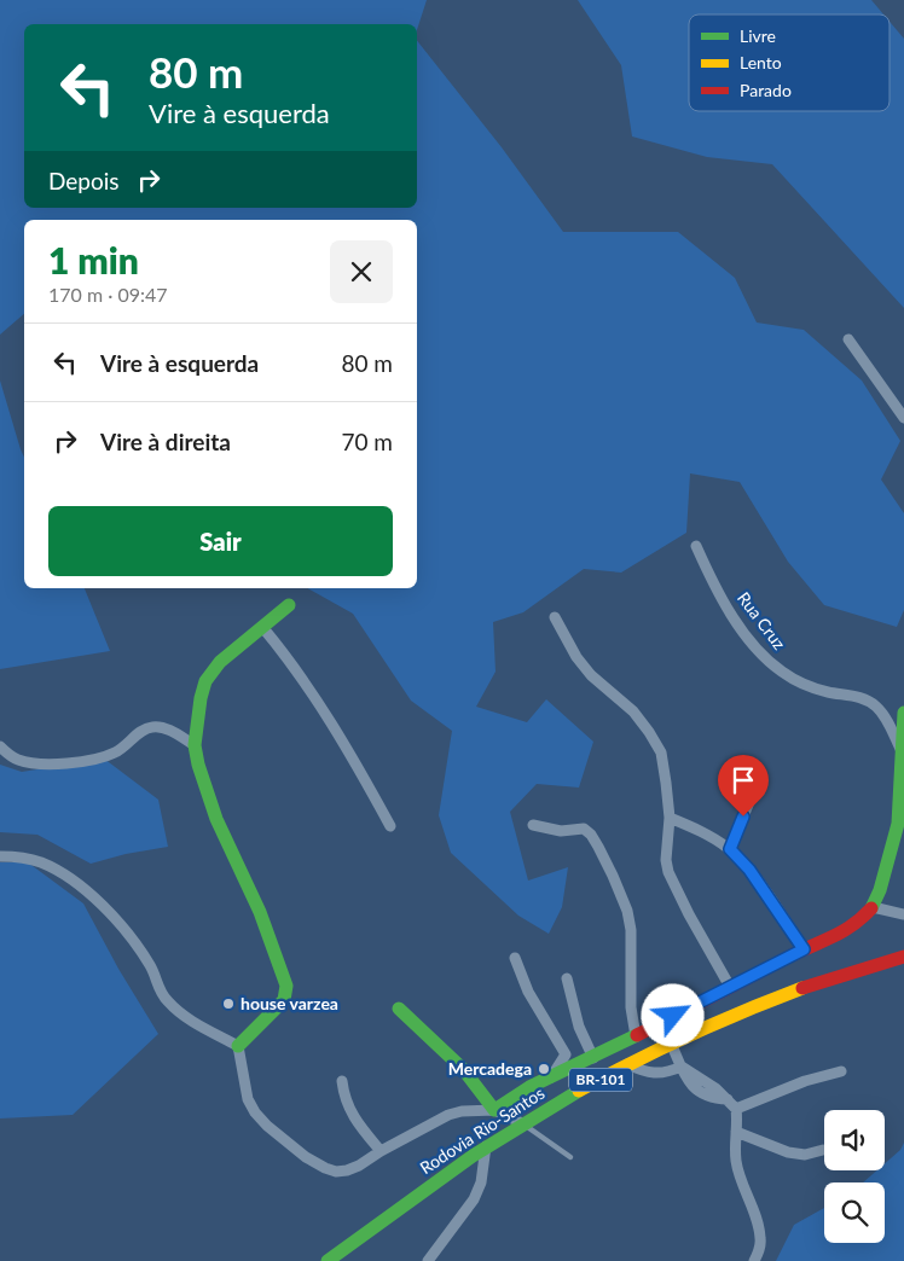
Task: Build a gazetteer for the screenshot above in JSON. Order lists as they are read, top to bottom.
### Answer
{
  "streets": {
    "main road": ["BR-101", "Rodovia Rio-Santos"],
    "street": ["Rua Cruz"]
  },
  "places": ["house varzea", "Mercadega"],
  "legend": ["Livre", "Lento", "Parado"],
  "page": {
    "turn": ["80 m", "Vire à esquerda"],
    "then": "Depois",
    "heading": ["1 min", "170 m · 09:47"],
    "list": [
      {
        "name": "Vire à esquerda",
        "value": "80 m"
      },
      {
        "name": "Vire à direita",
        "value": "70 m"
      }
    ],
    "buttons": "Sair"
  }
}
